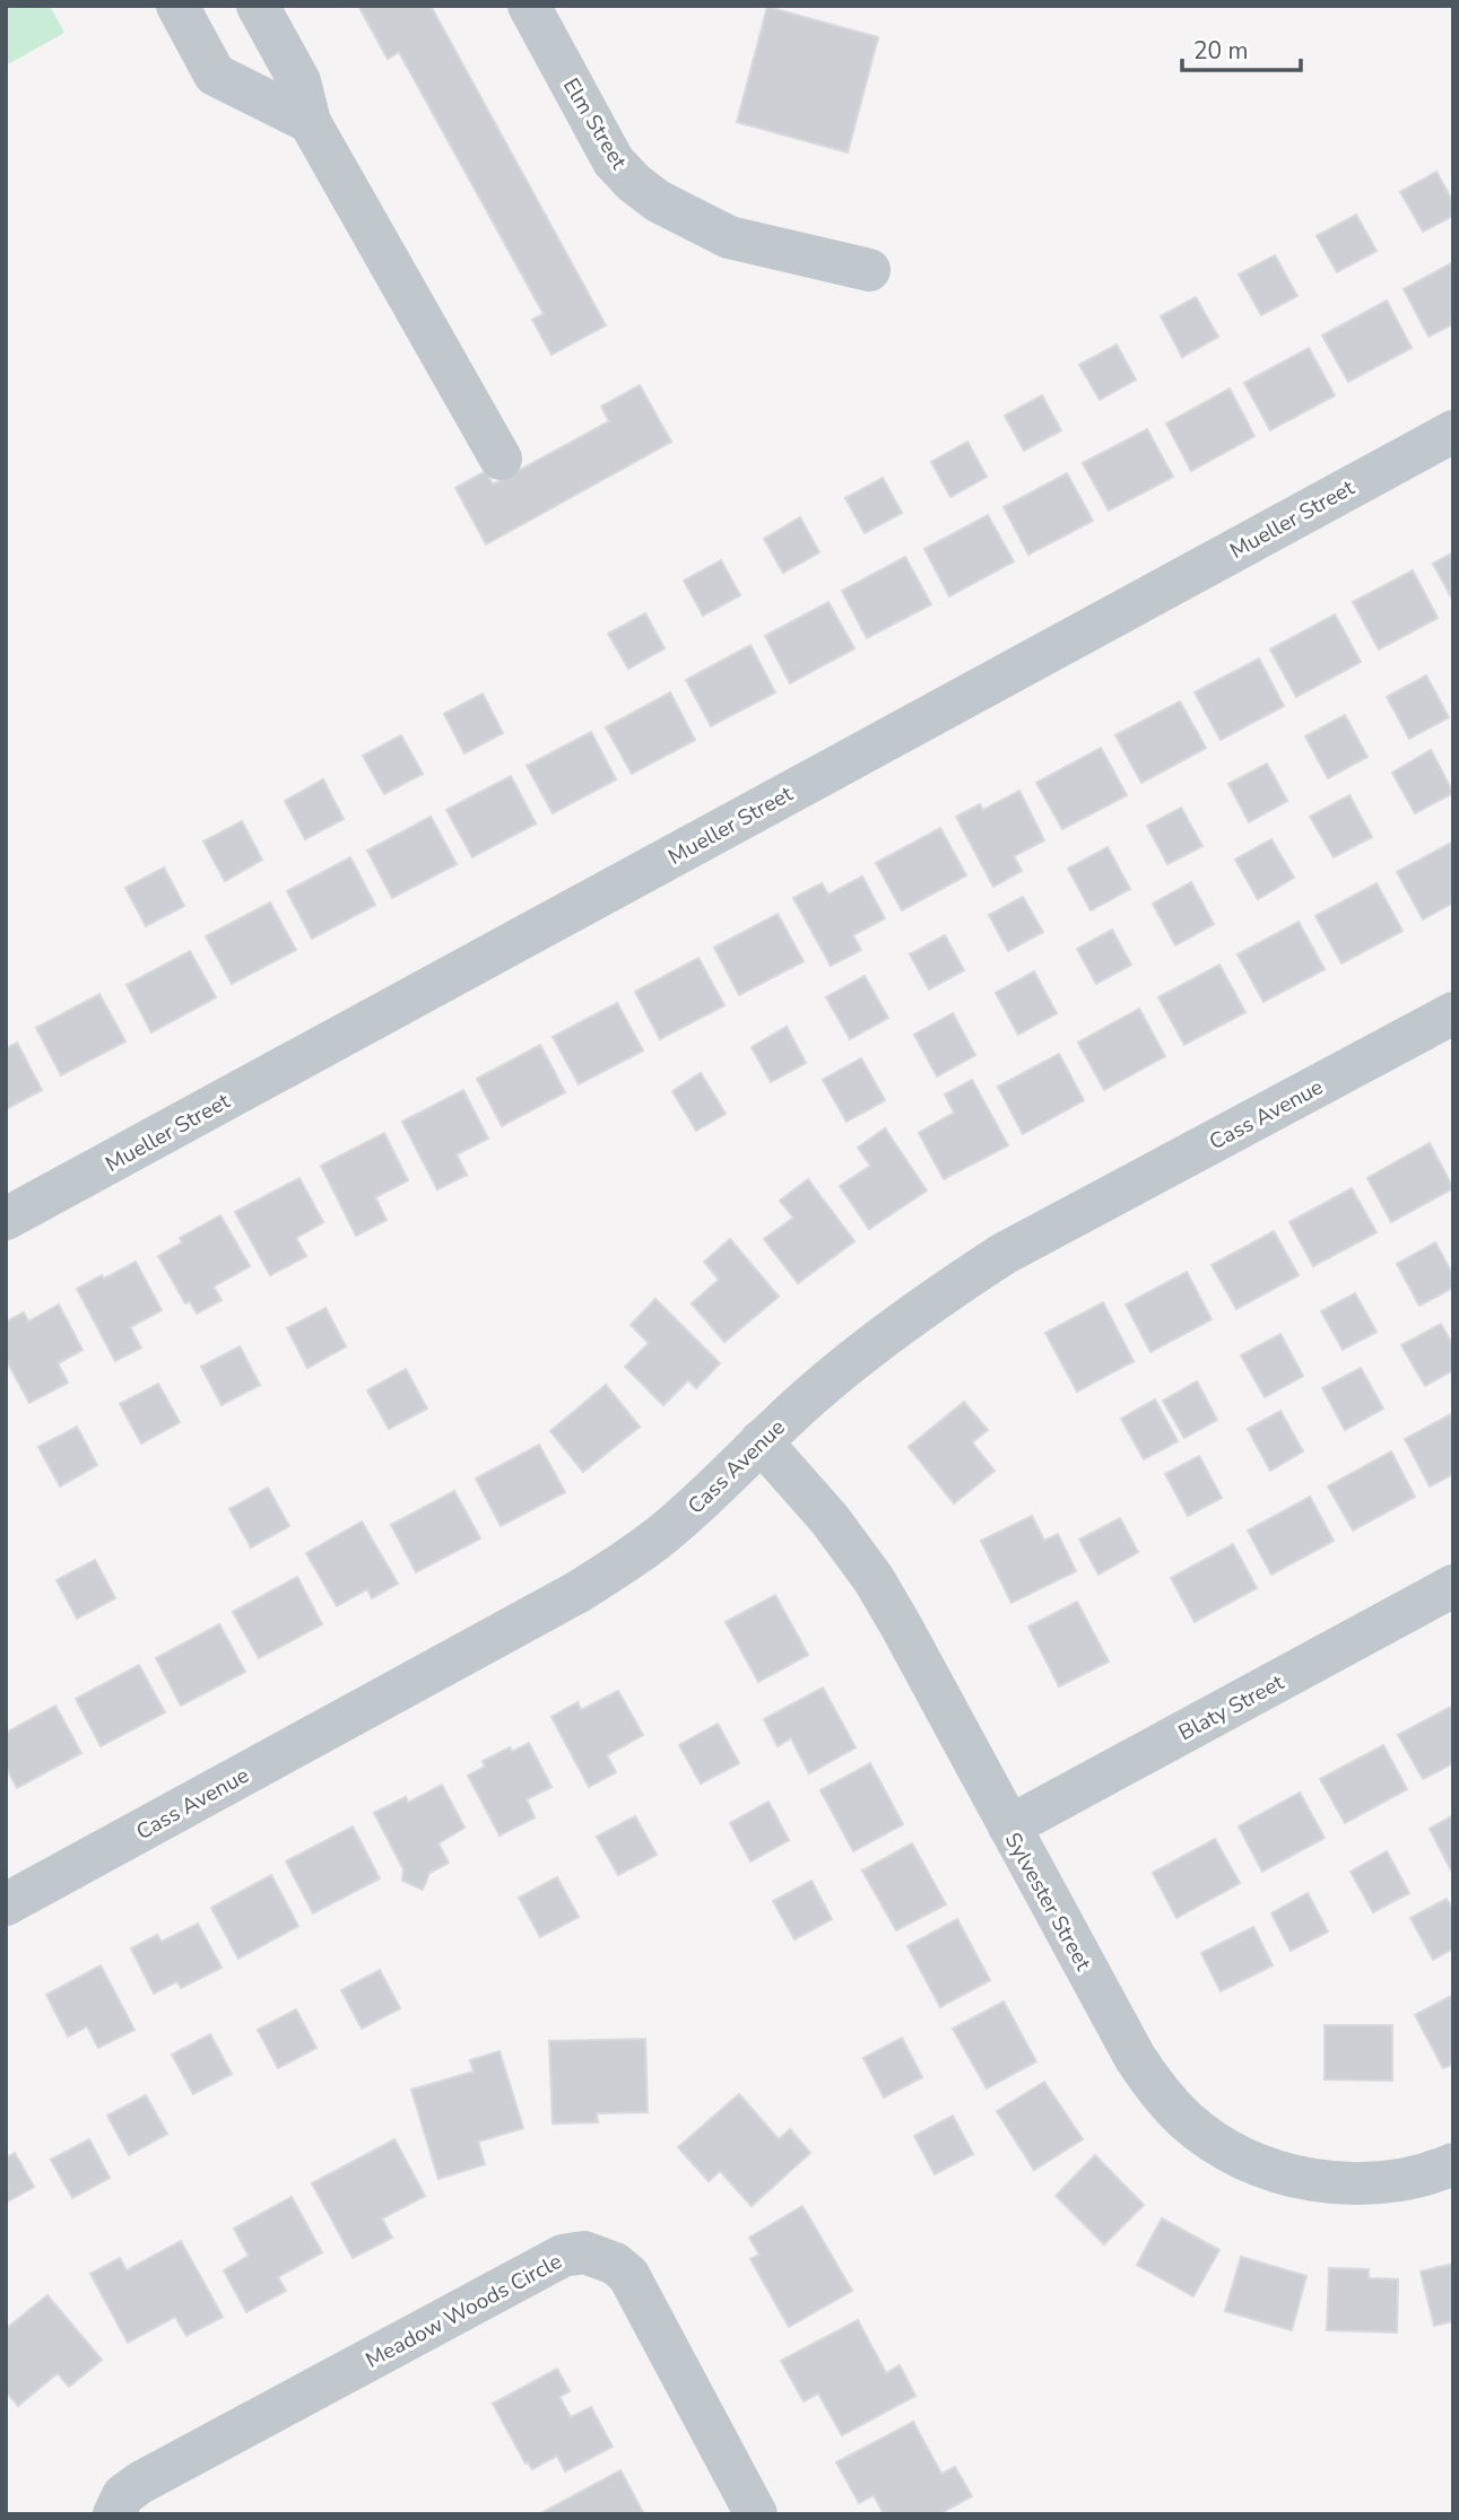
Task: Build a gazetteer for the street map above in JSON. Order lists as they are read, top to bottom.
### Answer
{
  "streets": {
    "street": [
      "Elm Street",
      "Mueller Street",
      "Cass Avenue",
      "Blaty Street",
      "Sylvester Street",
      "Meadow Woods Circle"
    ]
  },
  "crossings": [
    ["Cass Avenue", "Sylvester Street"],
    ["Blaty Street", "Sylvester Street"]
  ],
  "scale_bar": "20 m"
}
